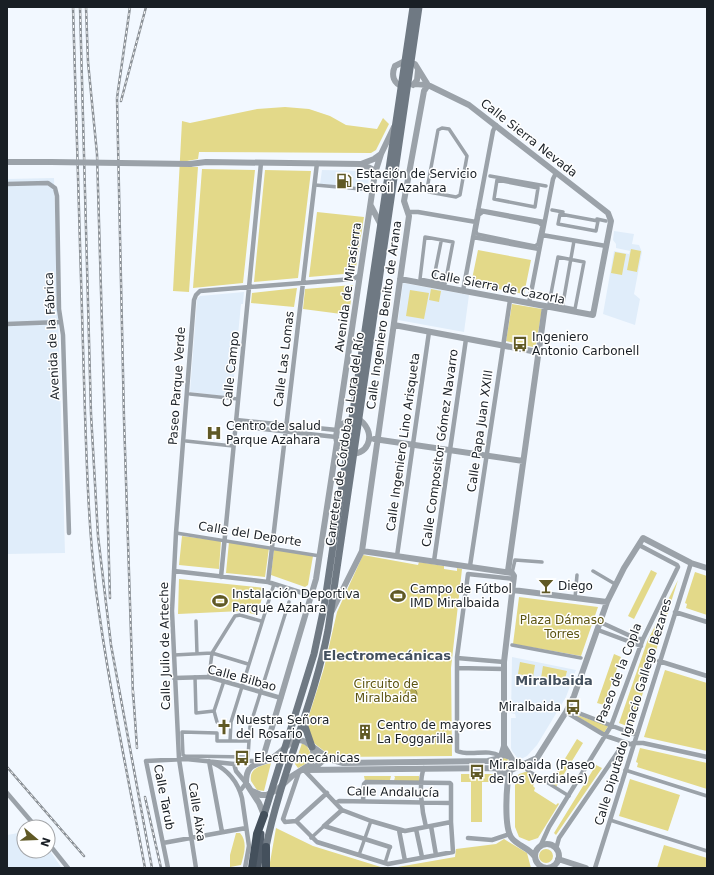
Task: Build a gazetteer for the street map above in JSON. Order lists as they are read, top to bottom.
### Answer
{
  "streets": {
    "main road": ["Carretera de Córdoba a Lora del Río"],
    "street": [
      "Calle Sierra Nevada",
      "Avenida de Mirasierra",
      "Calle Sierra de Cazorla",
      "Calle Ingeniero Benito de Arana",
      "Avenida de la Fábrica",
      "Calle Las Lomas",
      "Calle Campo",
      "Paseo Parque Verde",
      "Calle Papa Juan XXIII",
      "Calle Ingeniero Lino Arisqueta",
      "Calle Compositor Gómez Navarro",
      "Calle del Deporte",
      "Calle Julio de Arteche",
      "Paseo de la Copla",
      "Calle Bilbao",
      "Calle Diputado Ignacio Gallego Bezares",
      "Calle Andalucía",
      "Calle Tarub",
      "Calle Aixa"
    ]
  },
  "crossings": [
    ["Calle Sierra Nevada", "Calle Ingeniero Benito de Arana"],
    ["Avenida de Mirasierra", "Carretera de Córdoba a Lora del Río"],
    ["Calle Sierra de Cazorla", "Calle Ingeniero Benito de Arana"],
    ["Calle Sierra de Cazorla", "Calle Papa Juan XXIII"],
    ["Calle Ingeniero Benito de Arana", "Carretera de Córdoba a Lora del Río"],
    ["Calle Las Lomas", "Calle del Deporte"],
    ["Calle Campo", "Paseo Parque Verde"],
    ["Calle Campo", "Calle del Deporte"],
    ["Paseo Parque Verde", "Calle del Deporte"],
    ["Paseo Parque Verde", "Calle Julio de Arteche"],
    ["Calle del Deporte", "Calle Julio de Arteche"],
    ["Calle Julio de Arteche", "Calle Bilbao"],
    ["Calle Julio de Arteche", "Calle Tarub"],
    ["Calle Julio de Arteche", "Calle Aixa"],
    ["Calle Tarub", "Calle Aixa"]
  ],
  "districts": ["Electromecánicas", "Miralbaida"],
  "parks": ["Plaza Dámaso Torres", "Circuito de Miralbaida"],
  "places": {
    "fuel station": ["Estación de Servicio Petroil Azahara"],
    "bus stop": [
      "Ingeniero Antonio Carbonell",
      "Miralbaida",
      "Electromecánicas",
      "Miralbaida (Paseo de los Verdiales)"
    ],
    "hospital": ["Centro de salud Parque Azahara"],
    "bar": ["Diego"],
    "sports": ["Campo de Fútbol IMD Miralbaida", "Instalación Deportiva Parque Azahara"],
    "church": ["Nuestra Señora del Rosario"],
    "building": ["Centro de mayores La Foggarilla"]
  },
  "north": "right"
}
